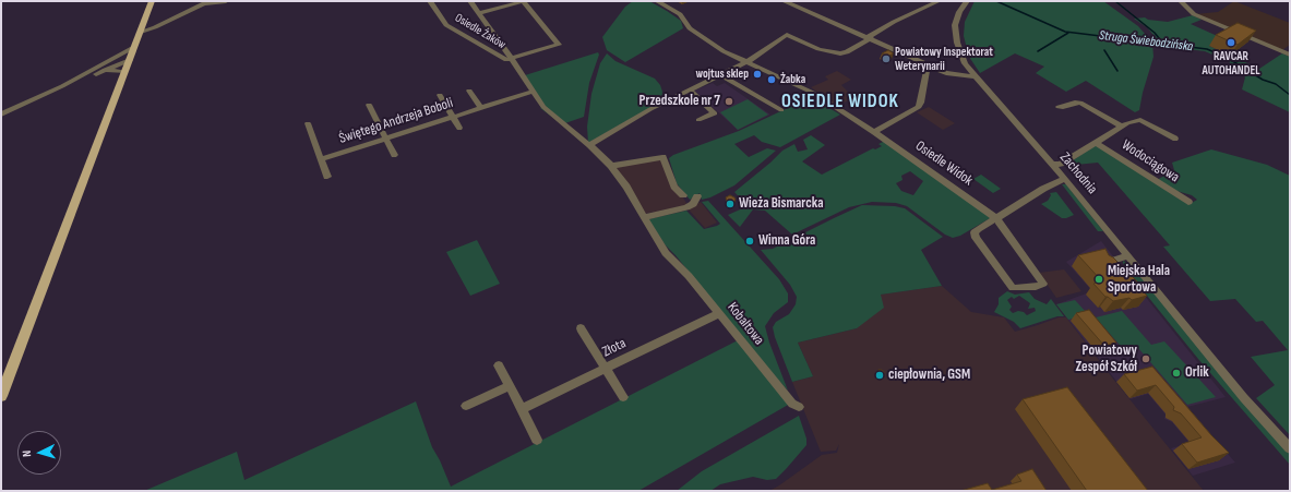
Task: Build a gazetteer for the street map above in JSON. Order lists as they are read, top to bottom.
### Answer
{
  "streets": {
    "street": [
      "Osiedle Żaków",
      "Świętego Andrzeja Boboli",
      "Wodociągowa",
      "Osiedle Widok",
      "Zachodnia",
      "Kobaltowa",
      "Złota"
    ]
  },
  "crossings": [
    ["Osiedle Żaków", "Kobaltowa"],
    ["Świętego Andrzeja Boboli", "Kobaltowa"],
    ["Wodociągowa", "Zachodnia"],
    ["Osiedle Widok", "Zachodnia"],
    ["Kobaltowa", "Złota"]
  ],
  "districts": ["OSIEDLE WIDOK"],
  "water": ["Struga Świebodzińska"],
  "places": [
    "RAVCAR AUTOHANDEL",
    "Powiatowy Inspektorat Weterynarii",
    "wojtus sklep",
    "Żabka",
    "Przedszkole nr 7",
    "Wieża Bismarcka",
    "Winna Góra",
    "Miejska Hala Sportowa",
    "Powiatowy Zespół Szkół",
    "Orlik",
    "ciepłownia, GSM"
  ],
  "north": "left"
}
